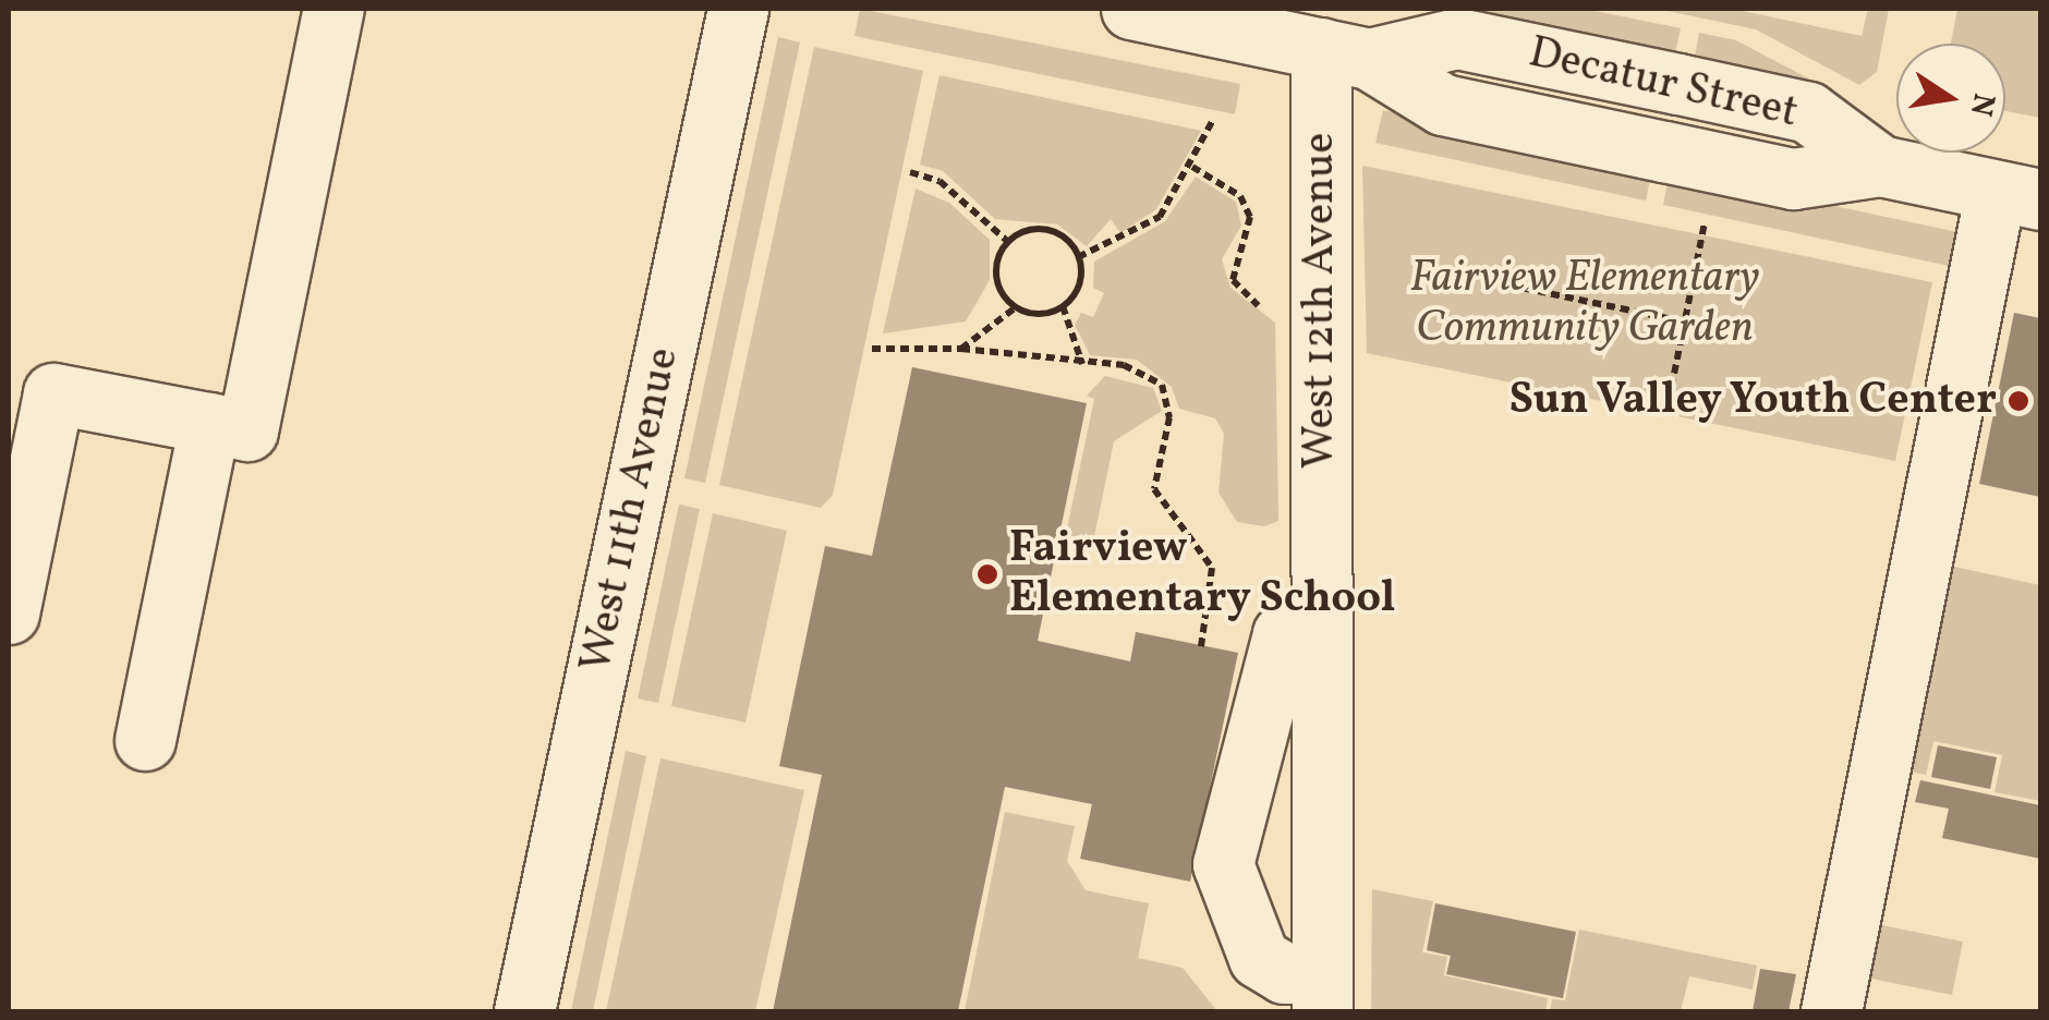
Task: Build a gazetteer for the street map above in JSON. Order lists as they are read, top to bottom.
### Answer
{
  "streets": {
    "street": ["Decatur Street", "West 12th Avenue", "West 11th Avenue"]
  },
  "crossings": [
    ["Decatur Street", "West 12th Avenue"]
  ],
  "parks": ["Fairview Elementary Community Garden"],
  "places": ["Sun Valley Youth Center", "Fairview Elementary School"],
  "north": "right"
}
